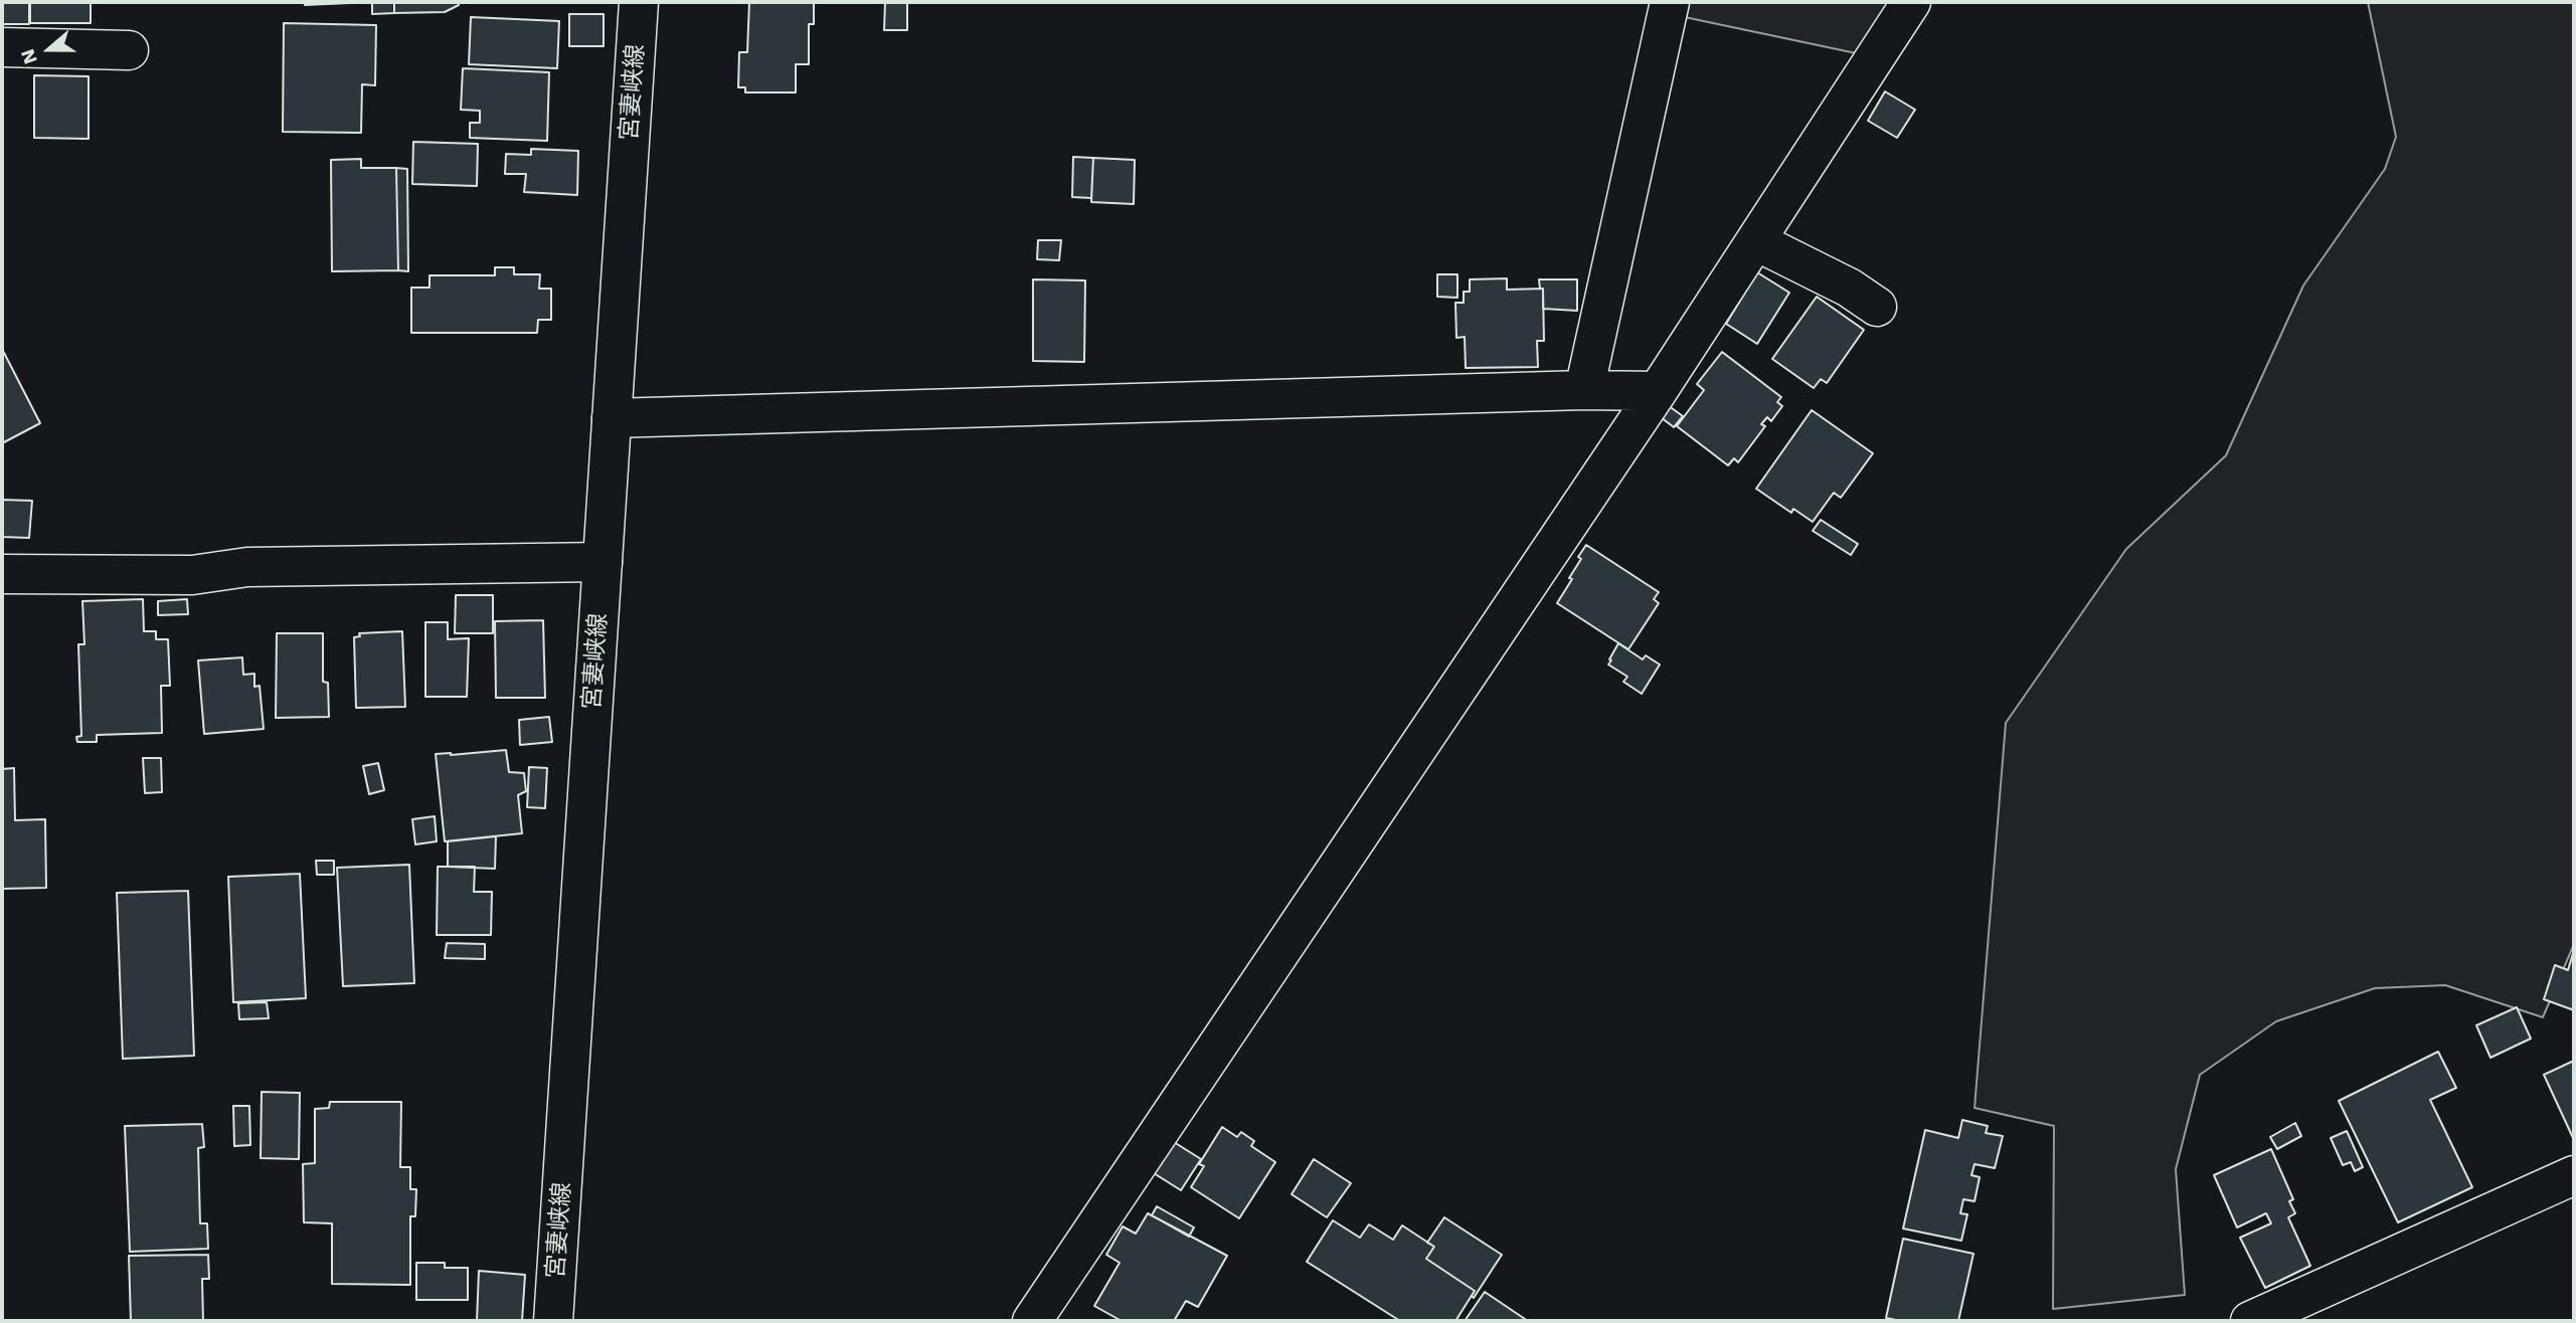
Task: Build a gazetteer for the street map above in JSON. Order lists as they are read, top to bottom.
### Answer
{
  "streets": {
    "street": ["宮妻峡線"]
  },
  "north": "left"
}
